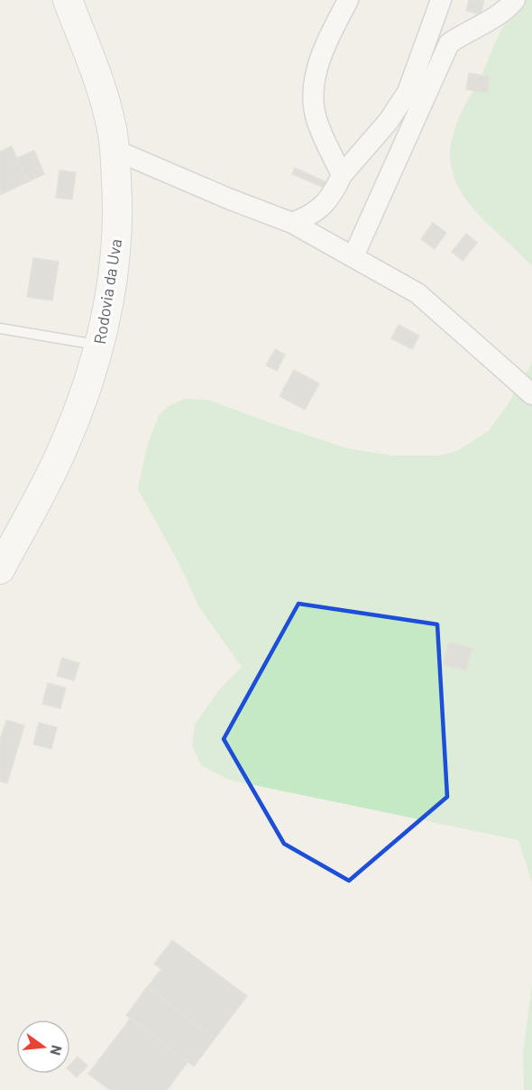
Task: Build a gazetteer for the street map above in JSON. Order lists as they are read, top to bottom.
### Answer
{
  "streets": {
    "street": ["Rodovia da Uva"]
  },
  "north": "right"
}
